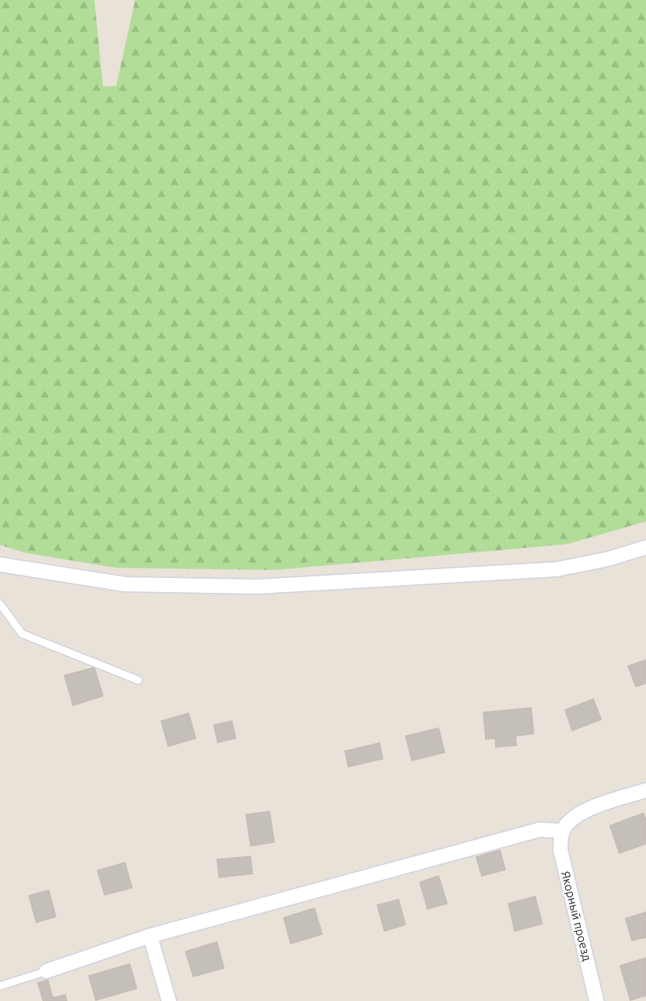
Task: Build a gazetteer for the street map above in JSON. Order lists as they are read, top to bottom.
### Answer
{
  "streets": {
    "street": ["Якорный проезд"]
  }
}
